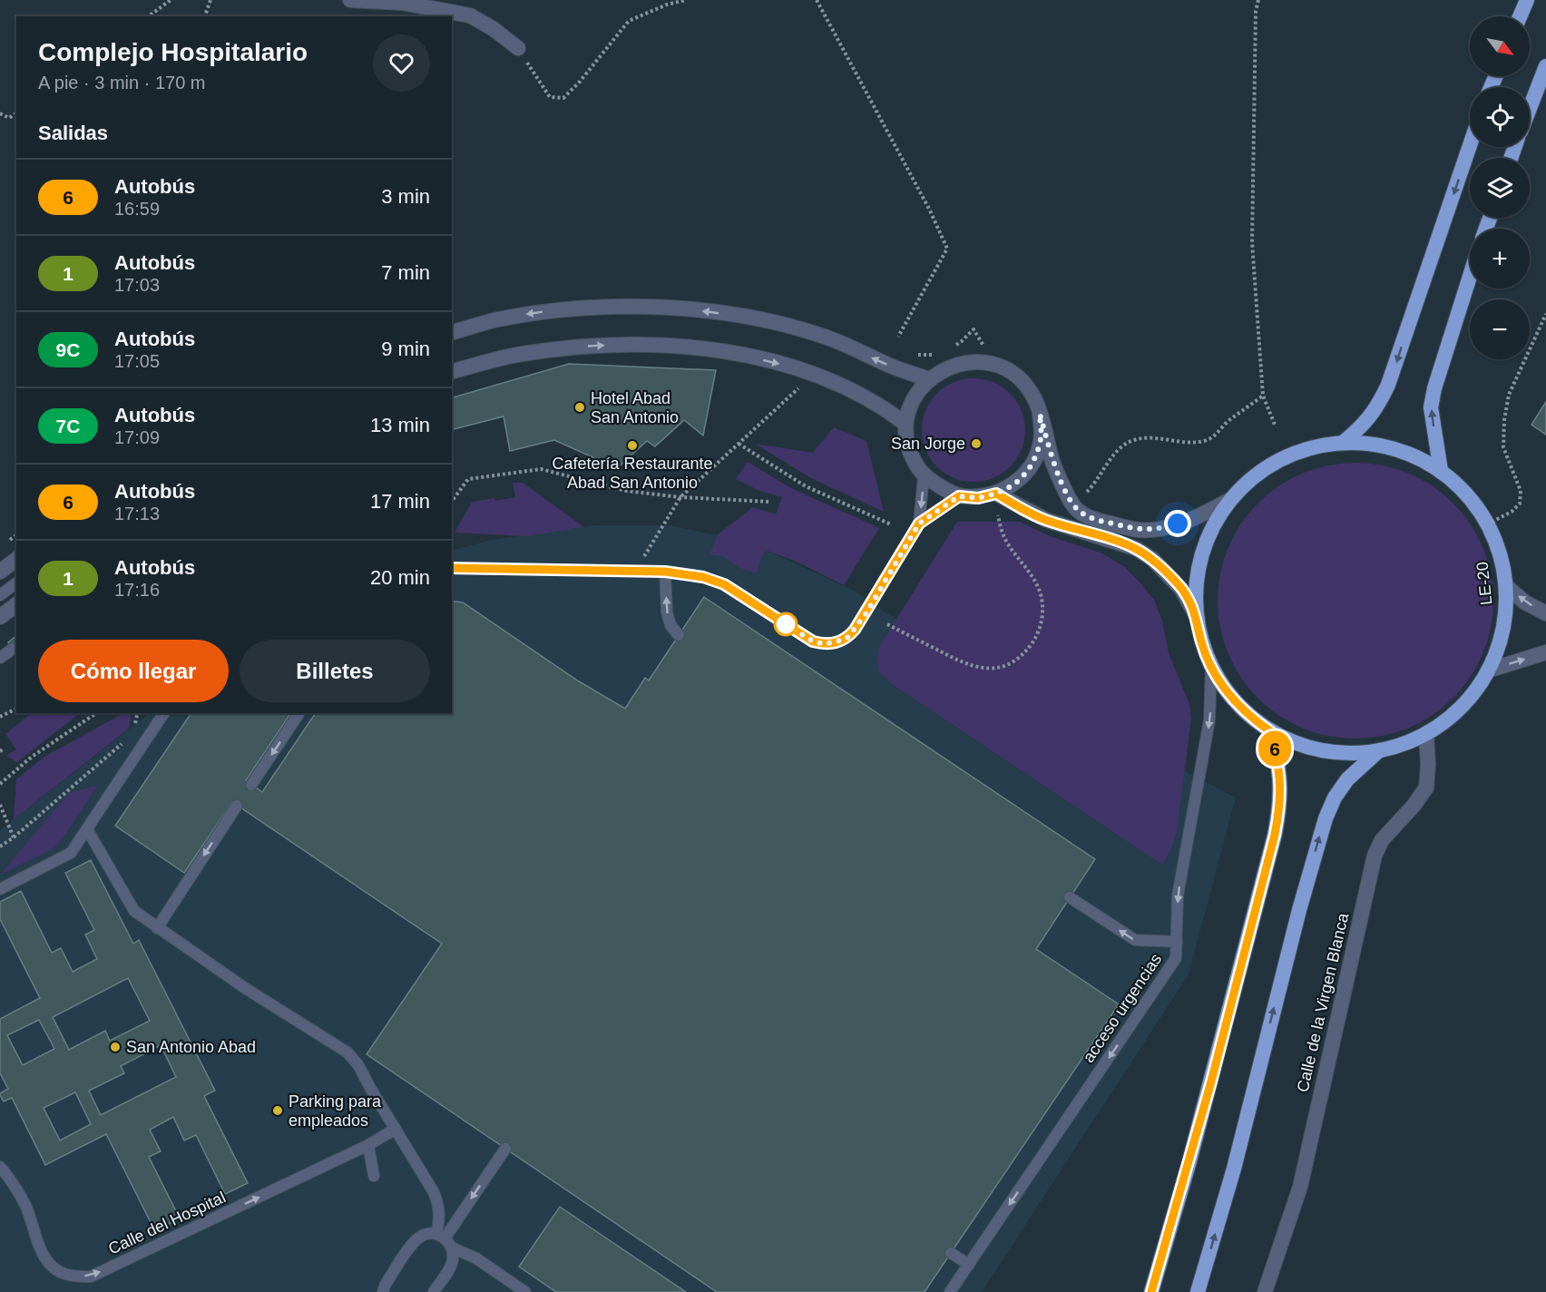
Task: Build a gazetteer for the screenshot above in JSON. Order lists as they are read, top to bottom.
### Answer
{
  "streets": {
    "highway": ["LE-20"],
    "street": ["Calle de la Virgen Blanca"],
    "lane": ["acceso urgencias", "Calle del Hospital"]
  },
  "crossings": [
    ["LE-20", "Calle de la Virgen Blanca"],
    ["LE-20", "acceso urgencias"]
  ],
  "one_way": ["acceso urgencias"],
  "places": [
    "Hotel Abad San Antonio",
    "San Jorge",
    "Cafetería Restaurante Abad San Antonio",
    "San Antonio Abad",
    "Parking para empleados"
  ],
  "lines": ["bus line 6"],
  "north": "bottom right",
  "page": {
    "on_map": "6",
    "map_buttons": ["+", "−"],
    "heading": [
      ["Complejo Hospitalario", "A pie · 3 min · 170 m"],
      "Salidas"
    ],
    "list": [
      {
        "mark": "6",
        "name": "Autobús",
        "note": "16:59",
        "value": "3 min"
      },
      {
        "mark": "1",
        "name": "Autobús",
        "note": "17:03",
        "value": "7 min"
      },
      {
        "mark": "9C",
        "name": "Autobús",
        "note": "17:05",
        "value": "9 min"
      },
      {
        "mark": "7C",
        "name": "Autobús",
        "note": "17:09",
        "value": "13 min"
      },
      {
        "mark": "6",
        "name": "Autobús",
        "note": "17:13",
        "value": "17 min"
      },
      {
        "mark": "1",
        "name": "Autobús",
        "note": "17:16",
        "value": "20 min"
      }
    ],
    "buttons": ["Cómo llegar", "Billetes"]
  }
}
